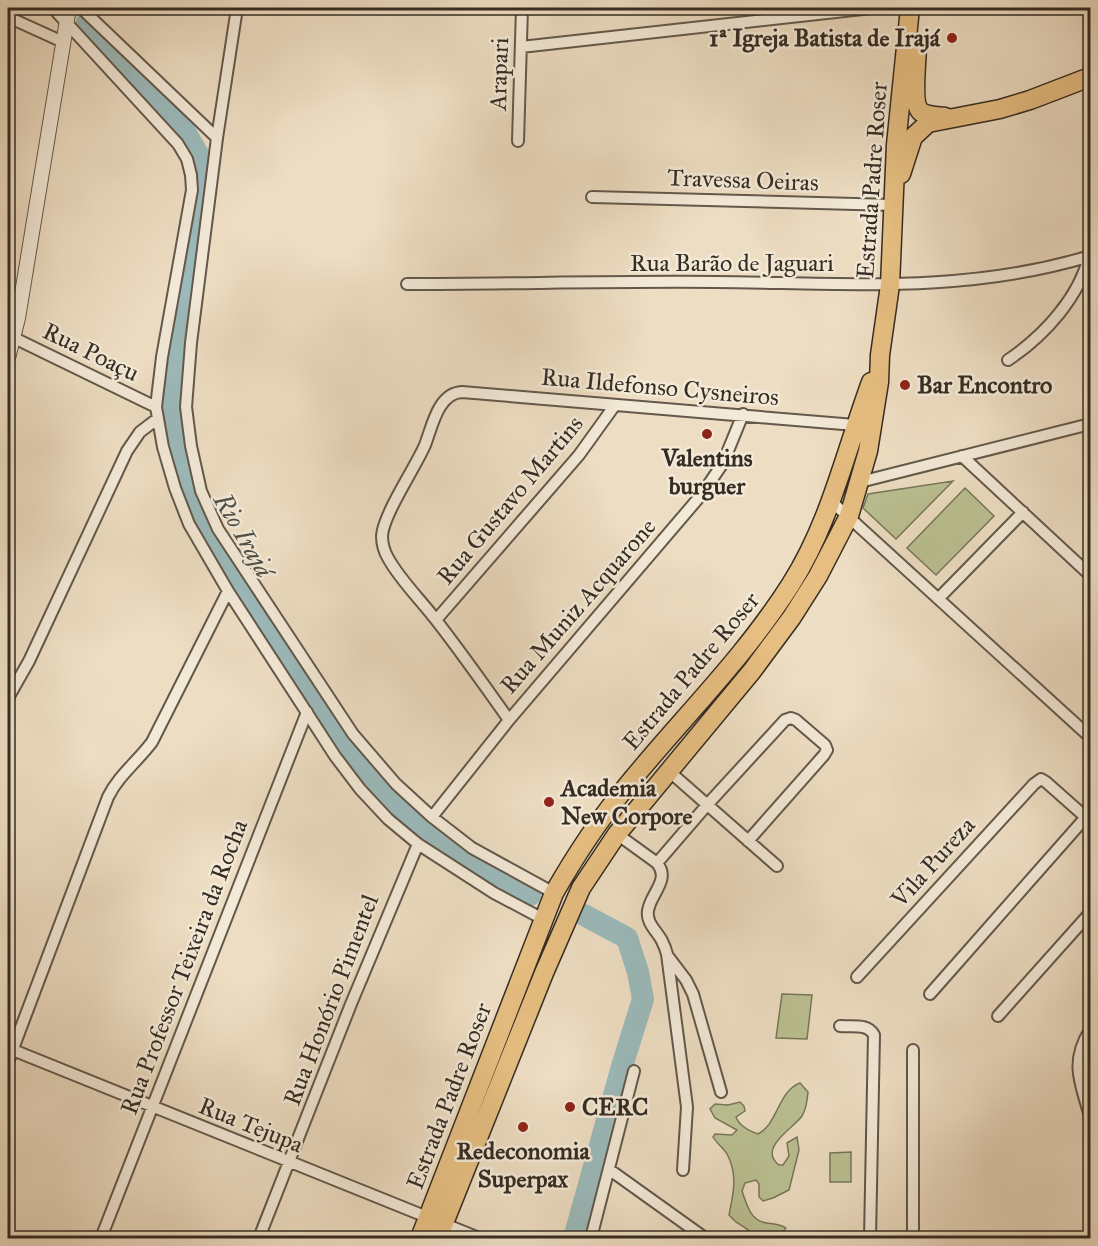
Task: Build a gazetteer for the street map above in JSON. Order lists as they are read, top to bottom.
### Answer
{
  "streets": {
    "main road": ["Estrada Padre Roser"],
    "street": [
      "Arapari",
      "Travessa Oeiras",
      "Rua Barão de Jaguari",
      "Rua Poaçu",
      "Rua Ildefonso Cysneiros",
      "Rua Gustavo Martins",
      "Rua Muniz Acquarone",
      "Vila Pureza",
      "Rua Professor Teixeira da Rocha",
      "Rua Honório Pimentel",
      "Rua Tejupa"
    ]
  },
  "crossings": [
    ["Travessa Oeiras", "Estrada Padre Roser"],
    ["Estrada Padre Roser", "Rua Barão de Jaguari"],
    ["Estrada Padre Roser", "Rua Ildefonso Cysneiros"],
    ["Estrada Padre Roser", "Rua Tejupa"],
    ["Rua Ildefonso Cysneiros", "Rua Gustavo Martins"],
    ["Rua Ildefonso Cysneiros", "Rua Muniz Acquarone"],
    ["Rua Professor Teixeira da Rocha", "Rua Tejupa"],
    ["Rua Honório Pimentel", "Rua Tejupa"]
  ],
  "water": ["Rio Irajá"],
  "places": [
    "1ª Igreja Batista de Irajá",
    "Bar Encontro",
    "Valentins burguer",
    "Academia New Corpore",
    "CERC",
    "Redeconomia Superpax"
  ]
}
